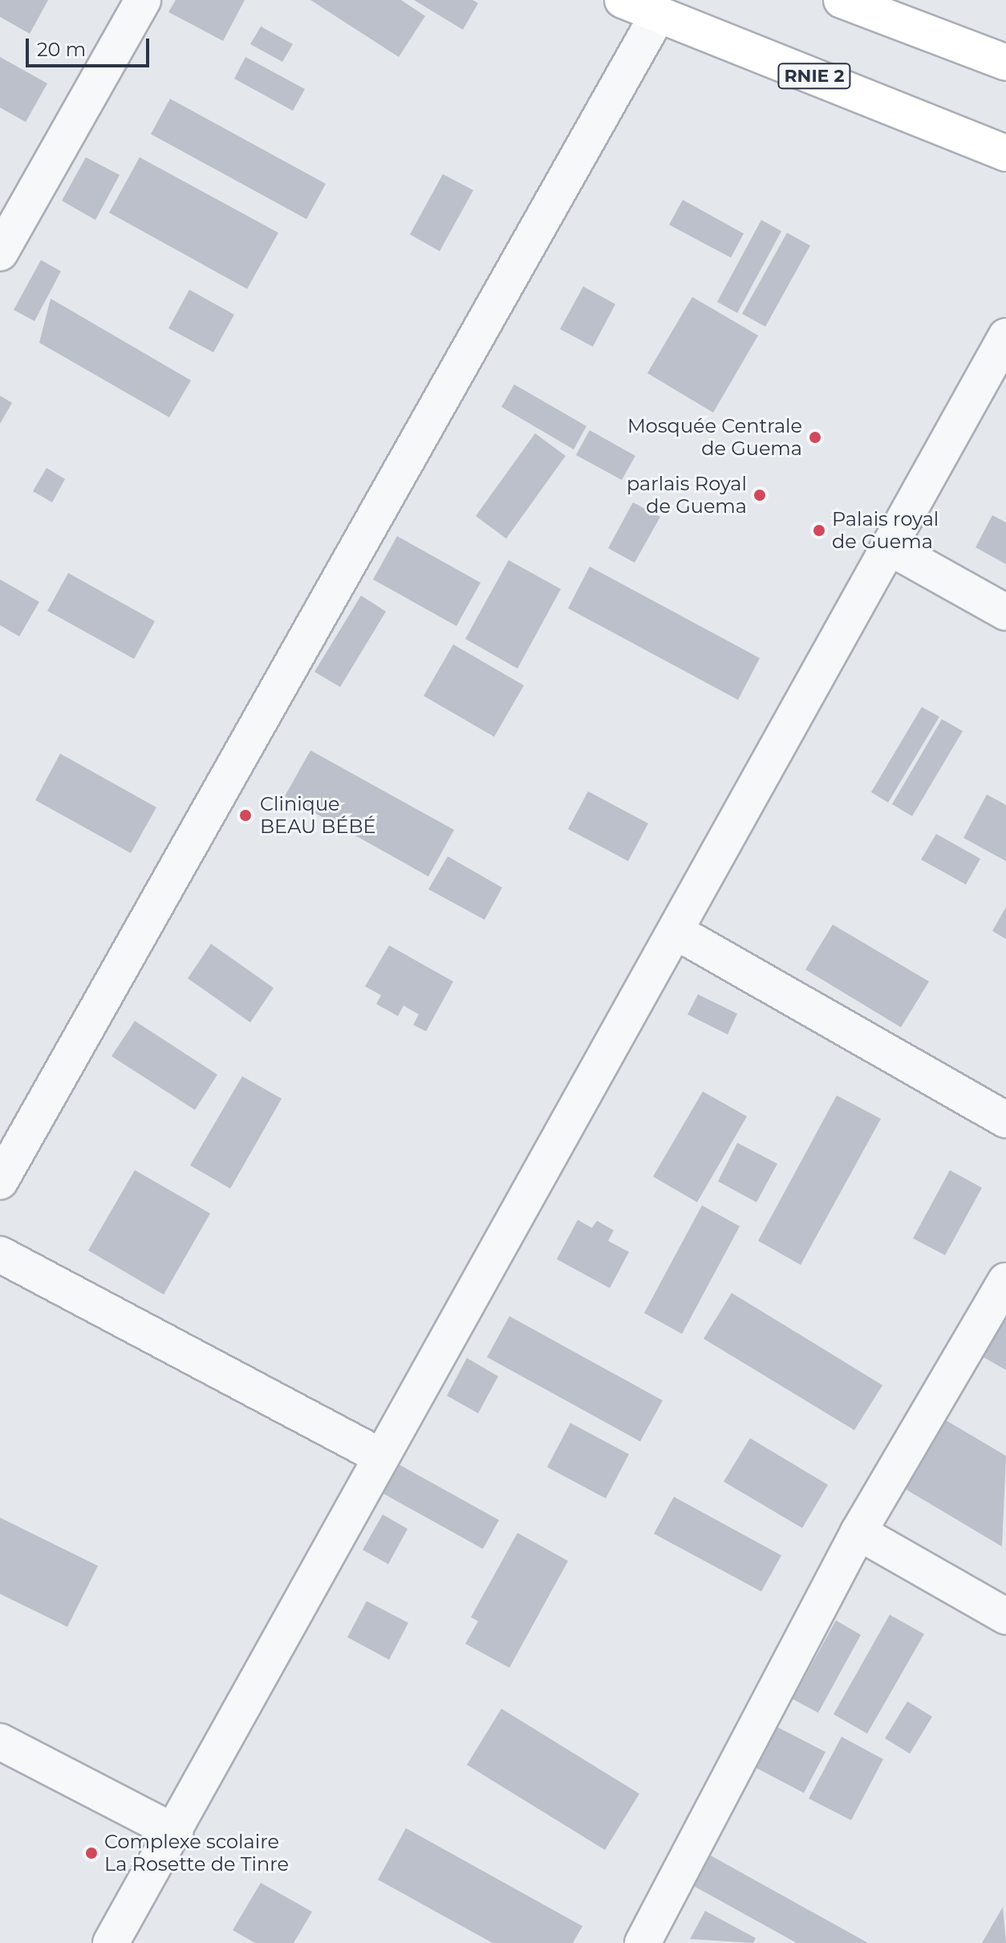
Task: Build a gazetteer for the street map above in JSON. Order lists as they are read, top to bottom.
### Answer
{
  "streets": {
    "main road": ["RNIE 2"]
  },
  "places": [
    "Mosquée Centrale de Guema",
    "parlais Royal de Guema",
    "Palais royal de Guema",
    "Clinique BEAU BÉBÉ",
    "Complexe scolaire La Rosette de Tinre"
  ],
  "scale_bar": "20 m"
}
